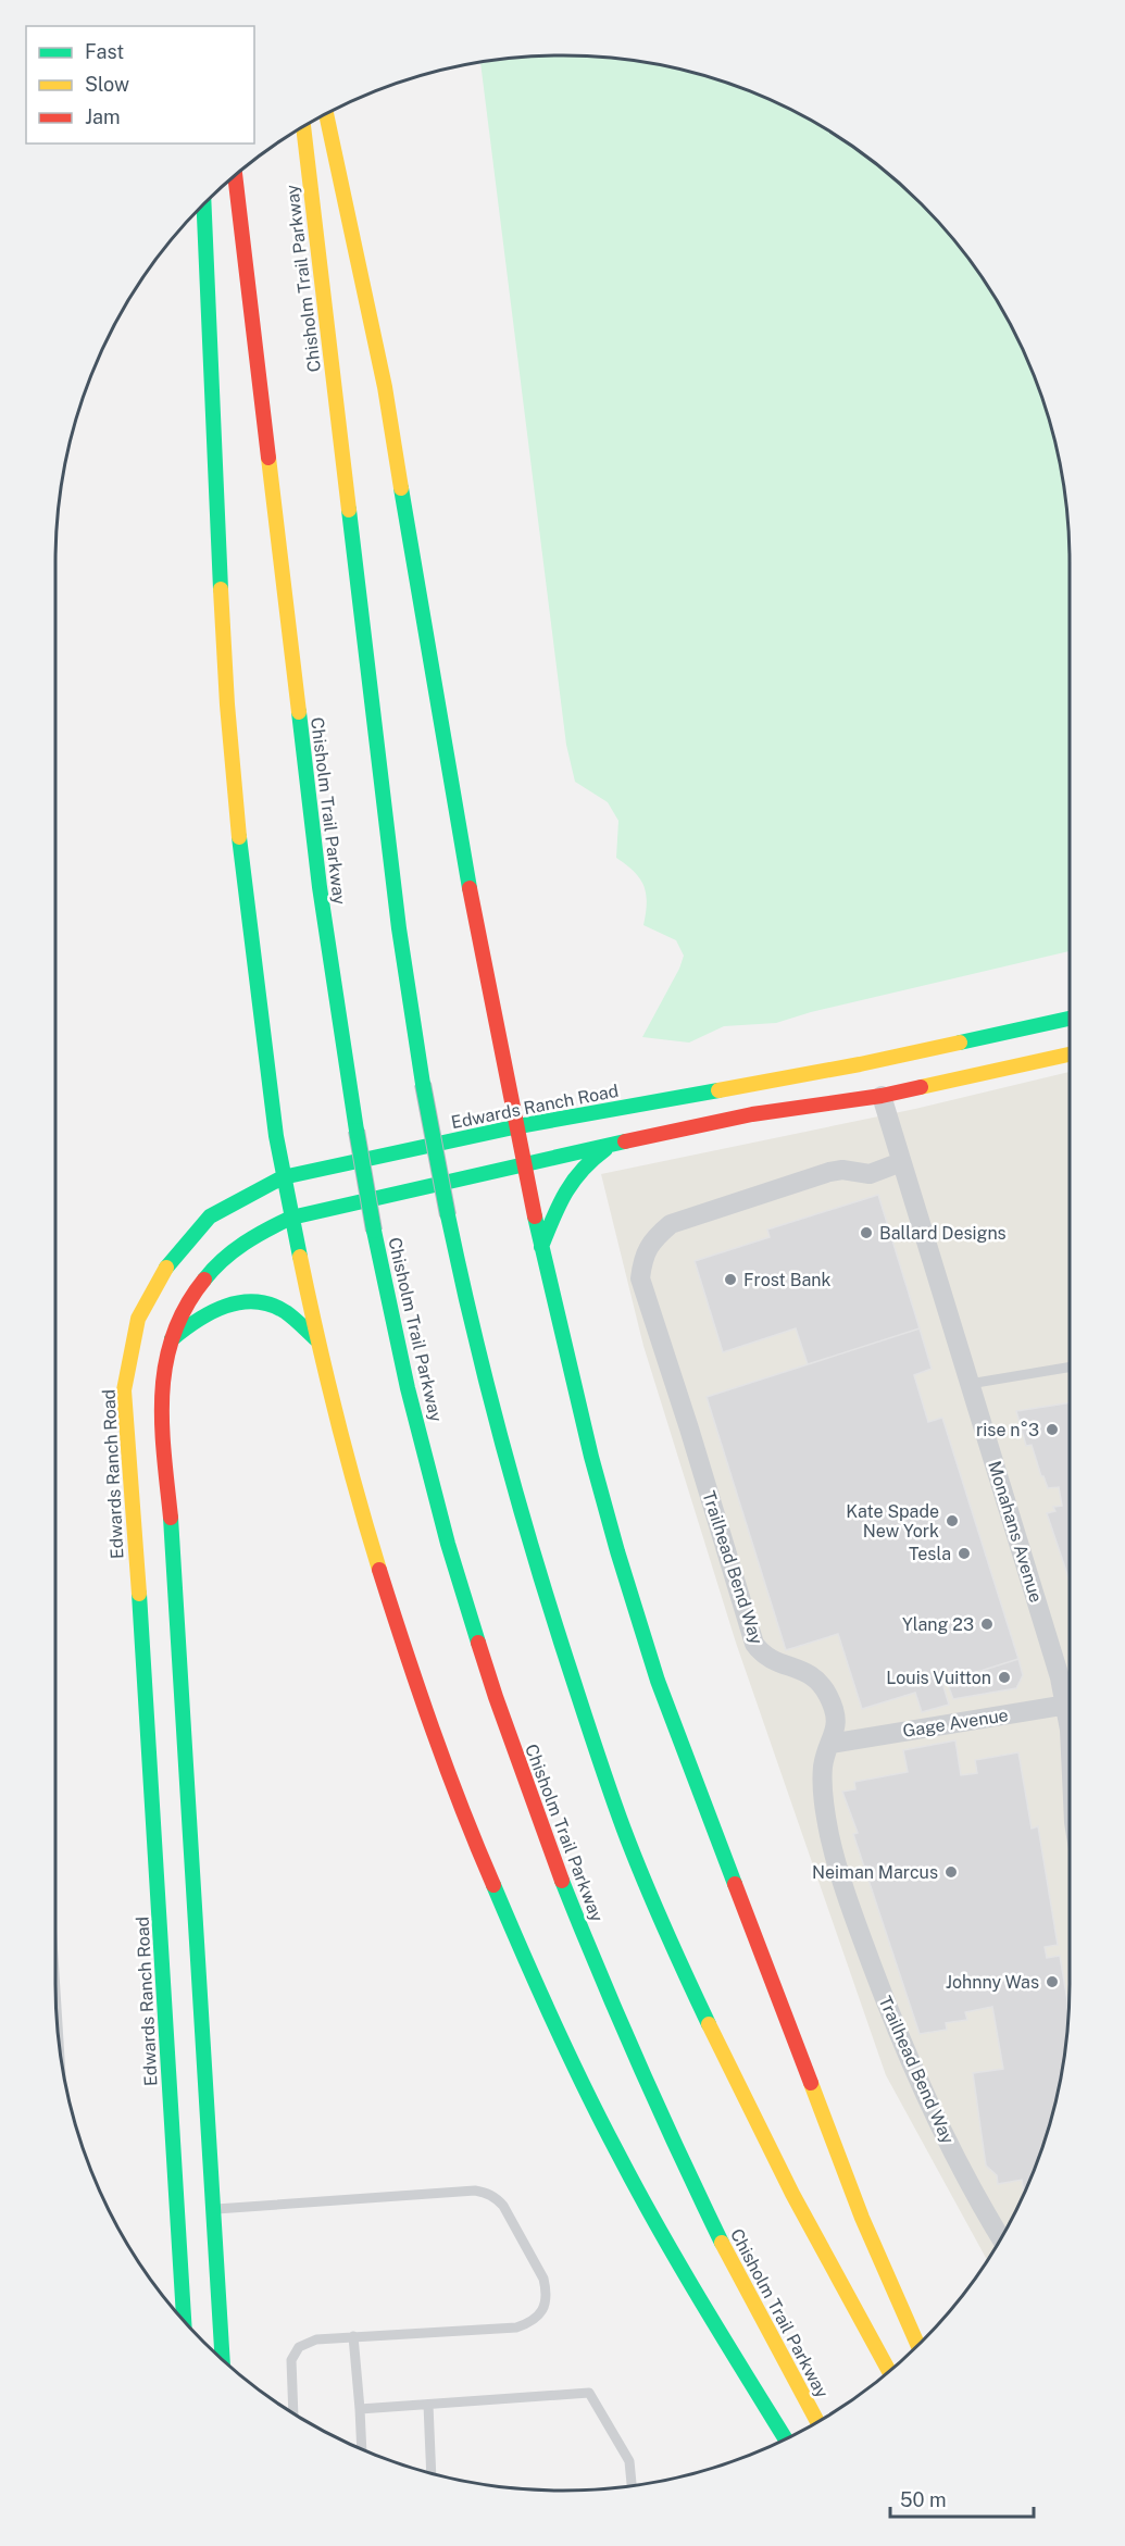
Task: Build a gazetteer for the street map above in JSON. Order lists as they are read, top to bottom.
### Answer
{
  "streets": {
    "main road": ["Chisholm Trail Parkway", "Edwards Ranch Road"],
    "street": ["Monahans Avenue", "Trailhead Bend Way", "Gage Avenue"]
  },
  "crossings": [
    ["Monahans Avenue", "Trailhead Bend Way"],
    ["Trailhead Bend Way", "Gage Avenue"]
  ],
  "places": [
    "Ballard Designs",
    "Frost Bank",
    "rise n°3",
    "Kate Spade New York",
    "Tesla",
    "Ylang 23",
    "Louis Vuitton",
    "Neiman Marcus",
    "Johnny Was"
  ],
  "legend": ["Fast", "Slow", "Jam"],
  "scale_bar": "50 m"
}
